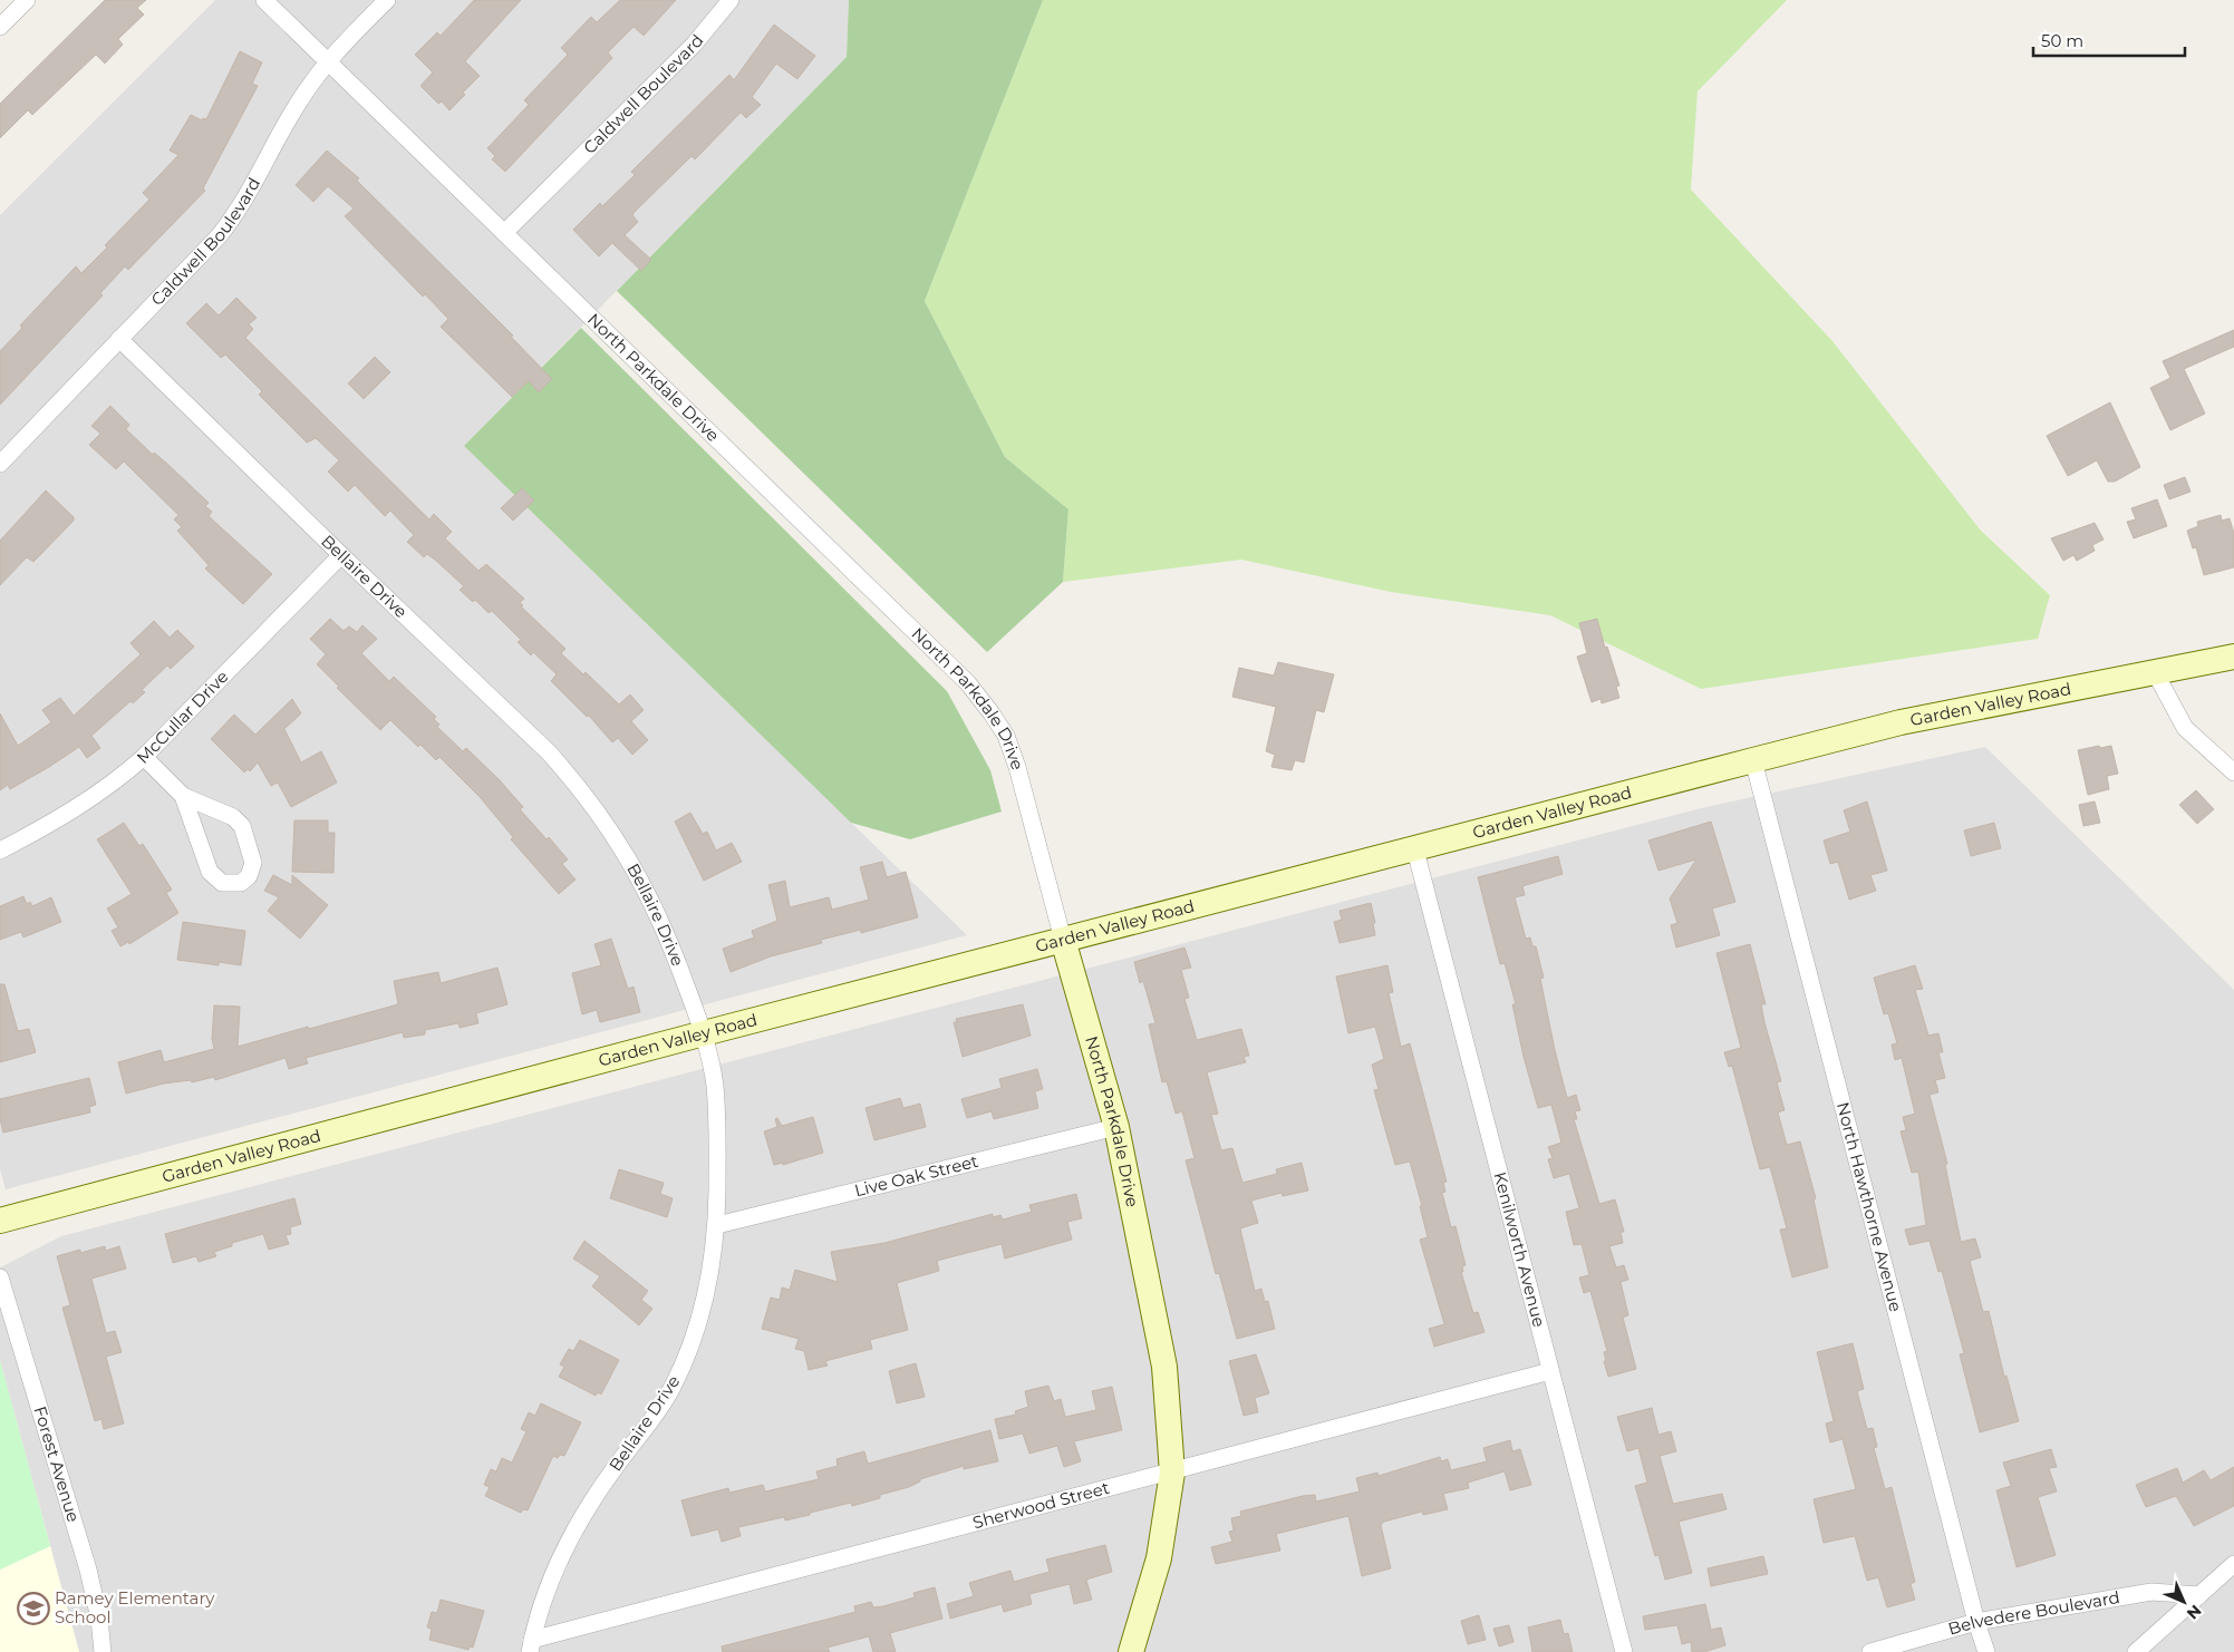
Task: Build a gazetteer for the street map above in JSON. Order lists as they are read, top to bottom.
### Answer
{
  "streets": {
    "street": [
      "Caldwell Boulevard",
      "North Parkdale Drive",
      "Bellaire Drive",
      "Garden Valley Road",
      "McCullar Drive",
      "Live Oak Street",
      "North Hawthorne Avenue",
      "Kenilworth Avenue",
      "Forest Avenue",
      "Sherwood Street",
      "Belvedere Boulevard"
    ]
  },
  "crossings": [
    ["Caldwell Boulevard", "North Parkdale Drive"],
    ["Caldwell Boulevard", "Bellaire Drive"],
    ["North Parkdale Drive", "Garden Valley Road"],
    ["North Parkdale Drive", "Live Oak Street"],
    ["North Parkdale Drive", "Sherwood Street"],
    ["Bellaire Drive", "Garden Valley Road"],
    ["Bellaire Drive", "McCullar Drive"],
    ["Bellaire Drive", "Live Oak Street"],
    ["Bellaire Drive", "Sherwood Street"],
    ["Garden Valley Road", "North Hawthorne Avenue"],
    ["Garden Valley Road", "Kenilworth Avenue"],
    ["North Hawthorne Avenue", "Belvedere Boulevard"],
    ["Kenilworth Avenue", "Sherwood Street"]
  ],
  "places": {
    "school or university": ["Ramey Elementary School"]
  },
  "scale_bar": "50 m",
  "north": "bottom right"
}
